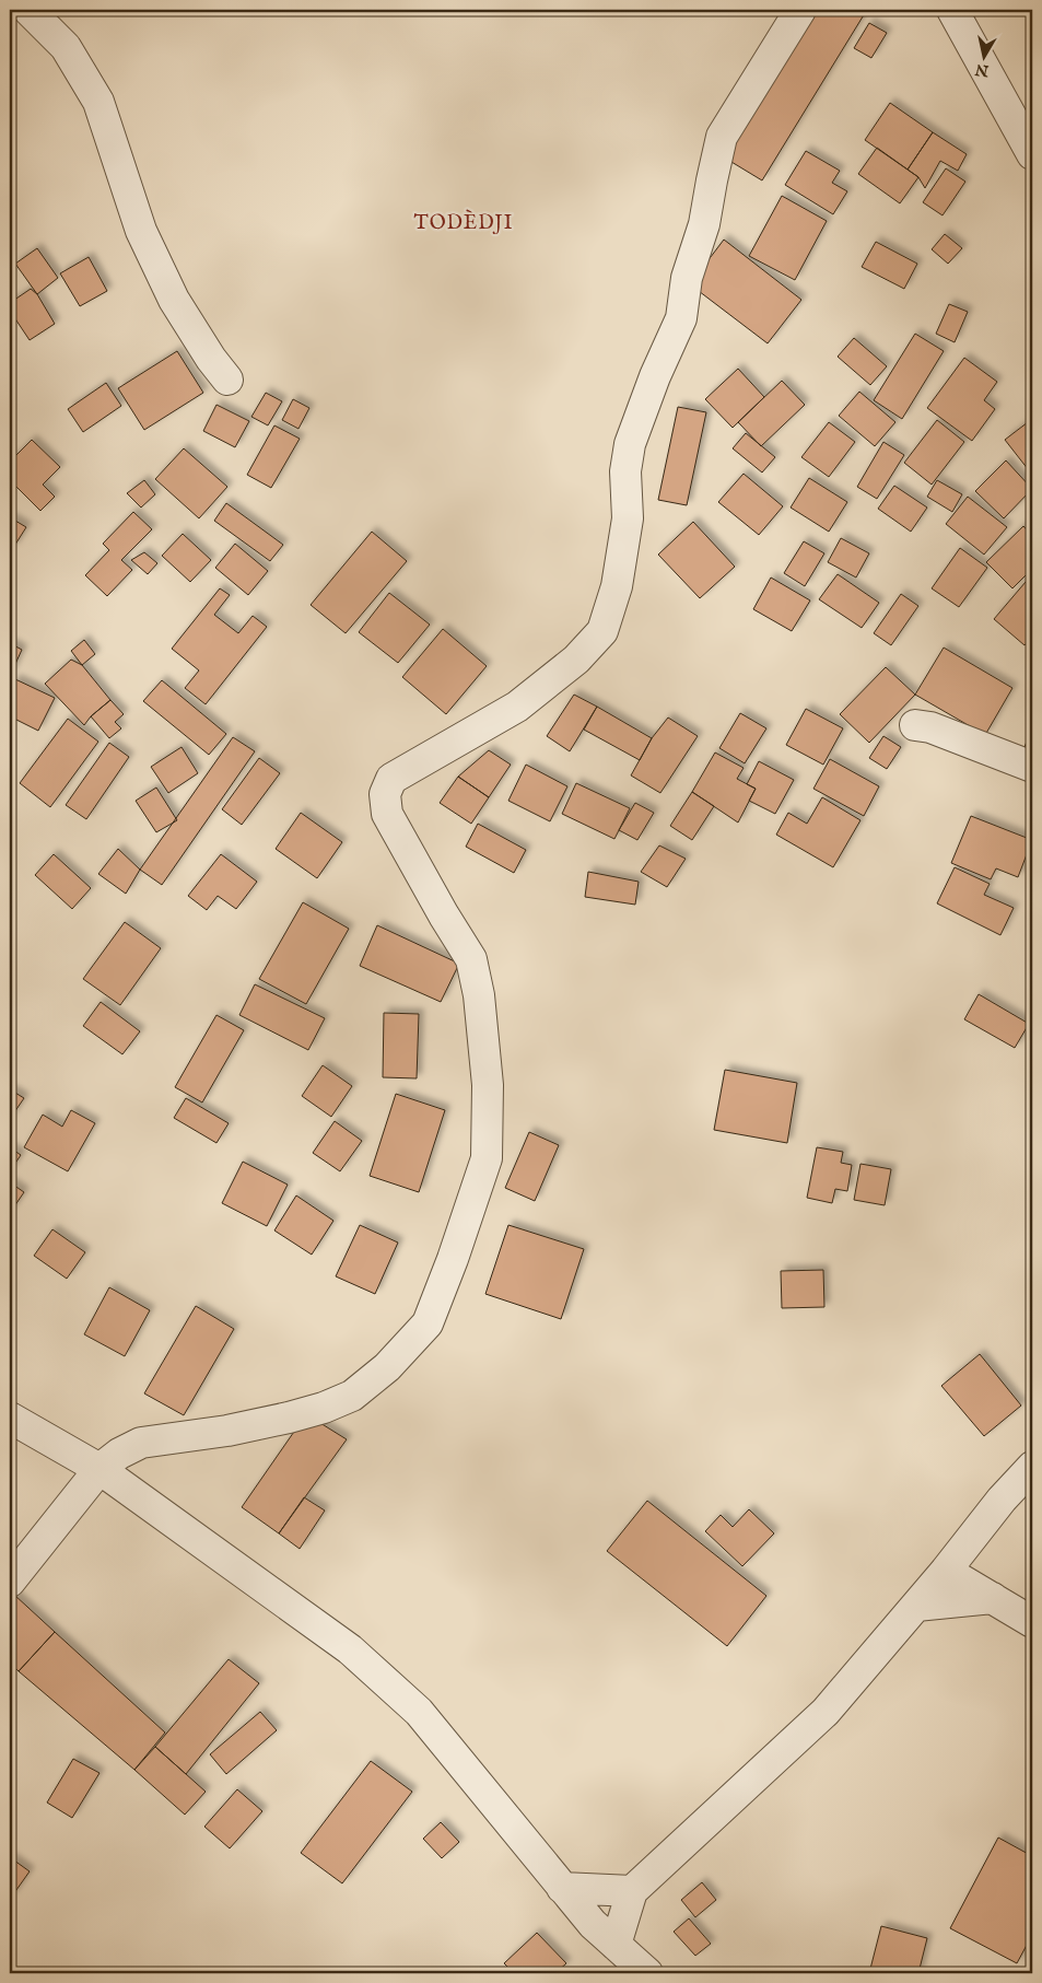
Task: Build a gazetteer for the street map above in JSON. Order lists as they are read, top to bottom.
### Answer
{
  "districts": ["TODÈDJI"],
  "north": "bottom"
}
